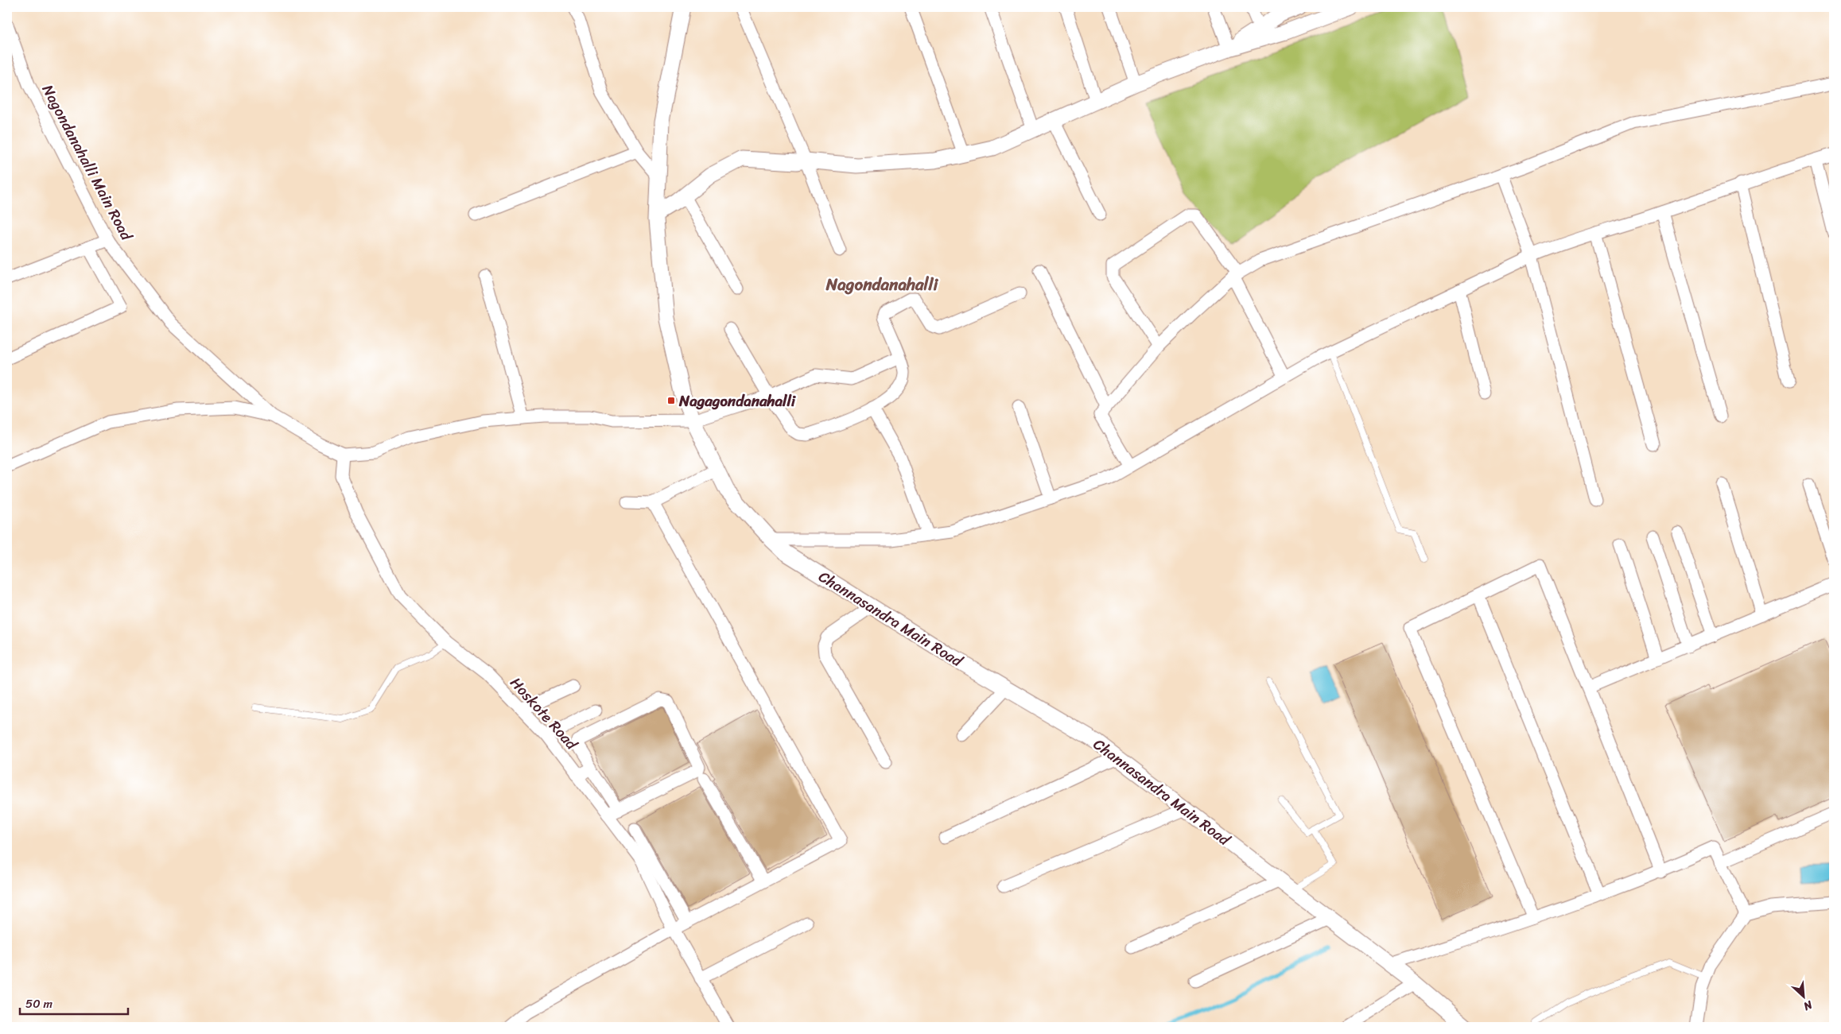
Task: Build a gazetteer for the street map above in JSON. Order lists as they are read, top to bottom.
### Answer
{
  "streets": {
    "street": ["Nagondanahalli Main Road", "Channasandra Main Road", "Hoskote Road"]
  },
  "crossings": [
    ["Nagondanahalli Main Road", "Hoskote Road"]
  ],
  "districts": ["Nagondanahalli"],
  "places": {
    "transit": ["Nagagondanahalli"]
  },
  "scale_bar": "50 m",
  "north": "bottom right"
}
